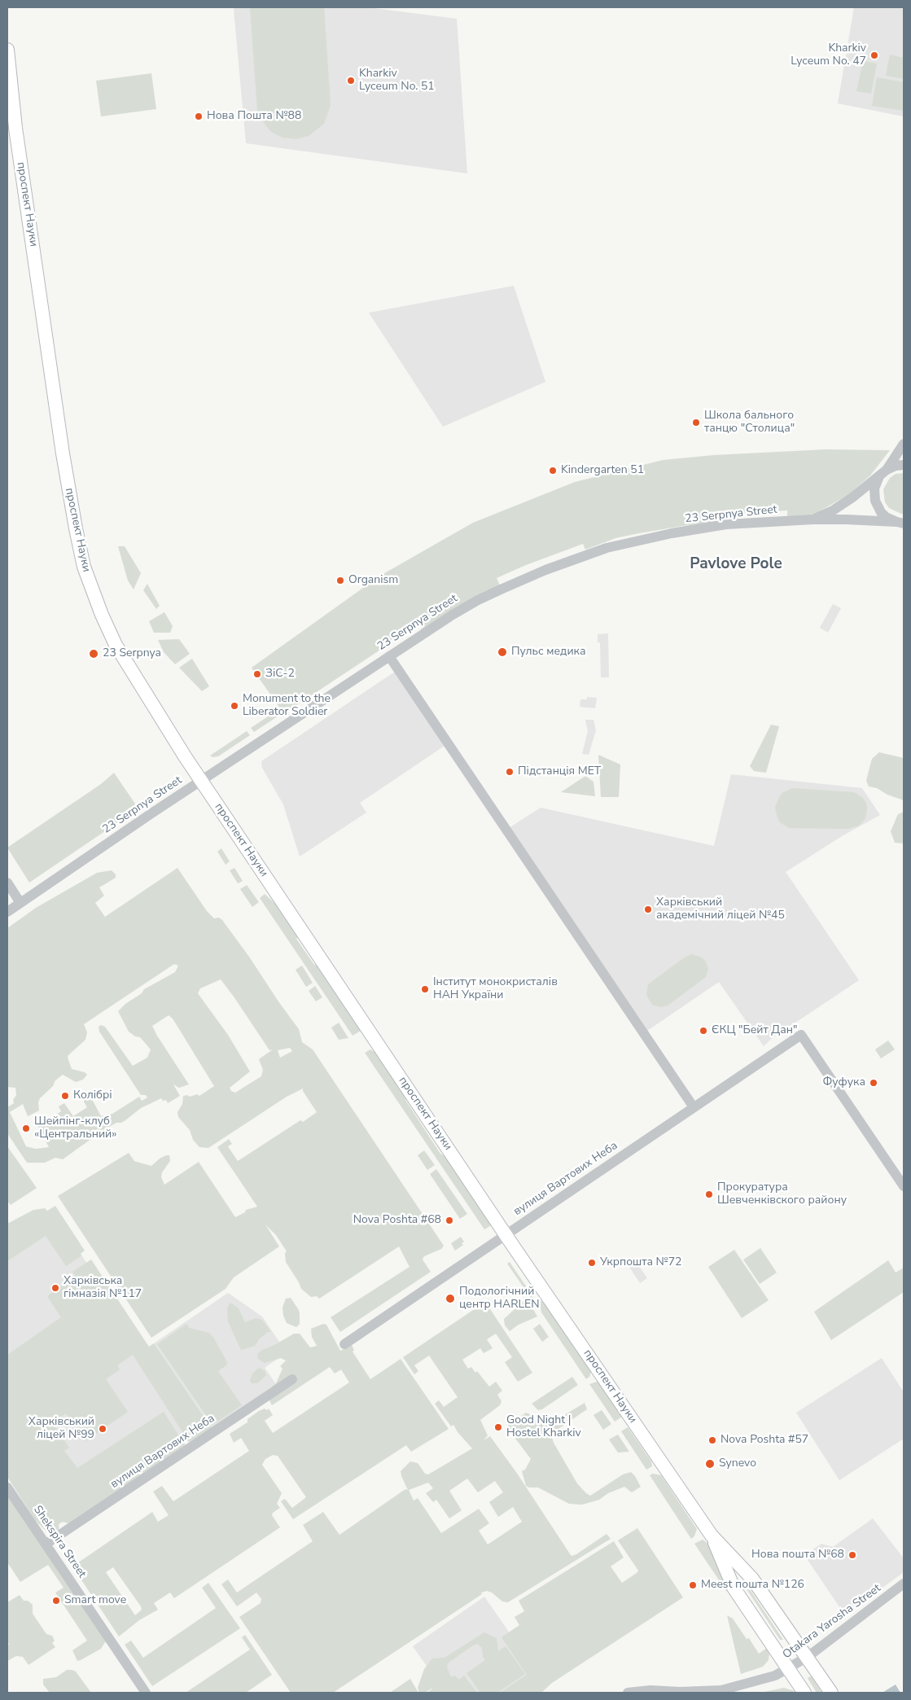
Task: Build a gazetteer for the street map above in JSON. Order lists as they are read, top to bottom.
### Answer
{
  "streets": {
    "main road": ["проспект Науки"],
    "street": [
      "23 Serpnya Street",
      "вулиця Вартових Неба",
      "Shekspira Street",
      "Otakara Yarosha Street"
    ]
  },
  "crossings": [
    ["проспект Науки", "23 Serpnya Street"],
    ["проспект Науки", "вулиця Вартових Неба"],
    ["проспект Науки", "Otakara Yarosha Street"],
    ["вулиця Вартових Неба", "Shekspira Street"]
  ],
  "districts": ["Pavlove Pole"],
  "places": [
    "Kharkiv Lyceum No. 47",
    "Kharkiv Lyceum No. 51",
    "Нова Пошта №88",
    "Школа бального танцю \"Столица\"",
    "Kindergarten 51",
    "Organism",
    "Пульс медика",
    "23 Serpnya",
    "ЗіС-2",
    "Monument to the Liberator Soldier",
    "Підстанція МЕТ",
    "Харківський академічний ліцей №45",
    "Інститут монокристалів НАН України",
    "ЄКЦ \"Бейт Дан\"",
    "Фуфука",
    "Колібрі",
    "Шейпінг-клуб «Центральний»",
    "Прокуратура Шевченківского району",
    "Nova Poshta #68",
    "Укрпошта №72",
    "Харківська гімназія №117",
    "Подологічний центр HARLEN",
    "Good Night | Hostel Kharkiv",
    "Харківський ліцей №99",
    "Nova Poshta #57",
    "Synevo",
    "Нова пошта №68",
    "Meest пошта №126",
    "Smart move"
  ]
}
